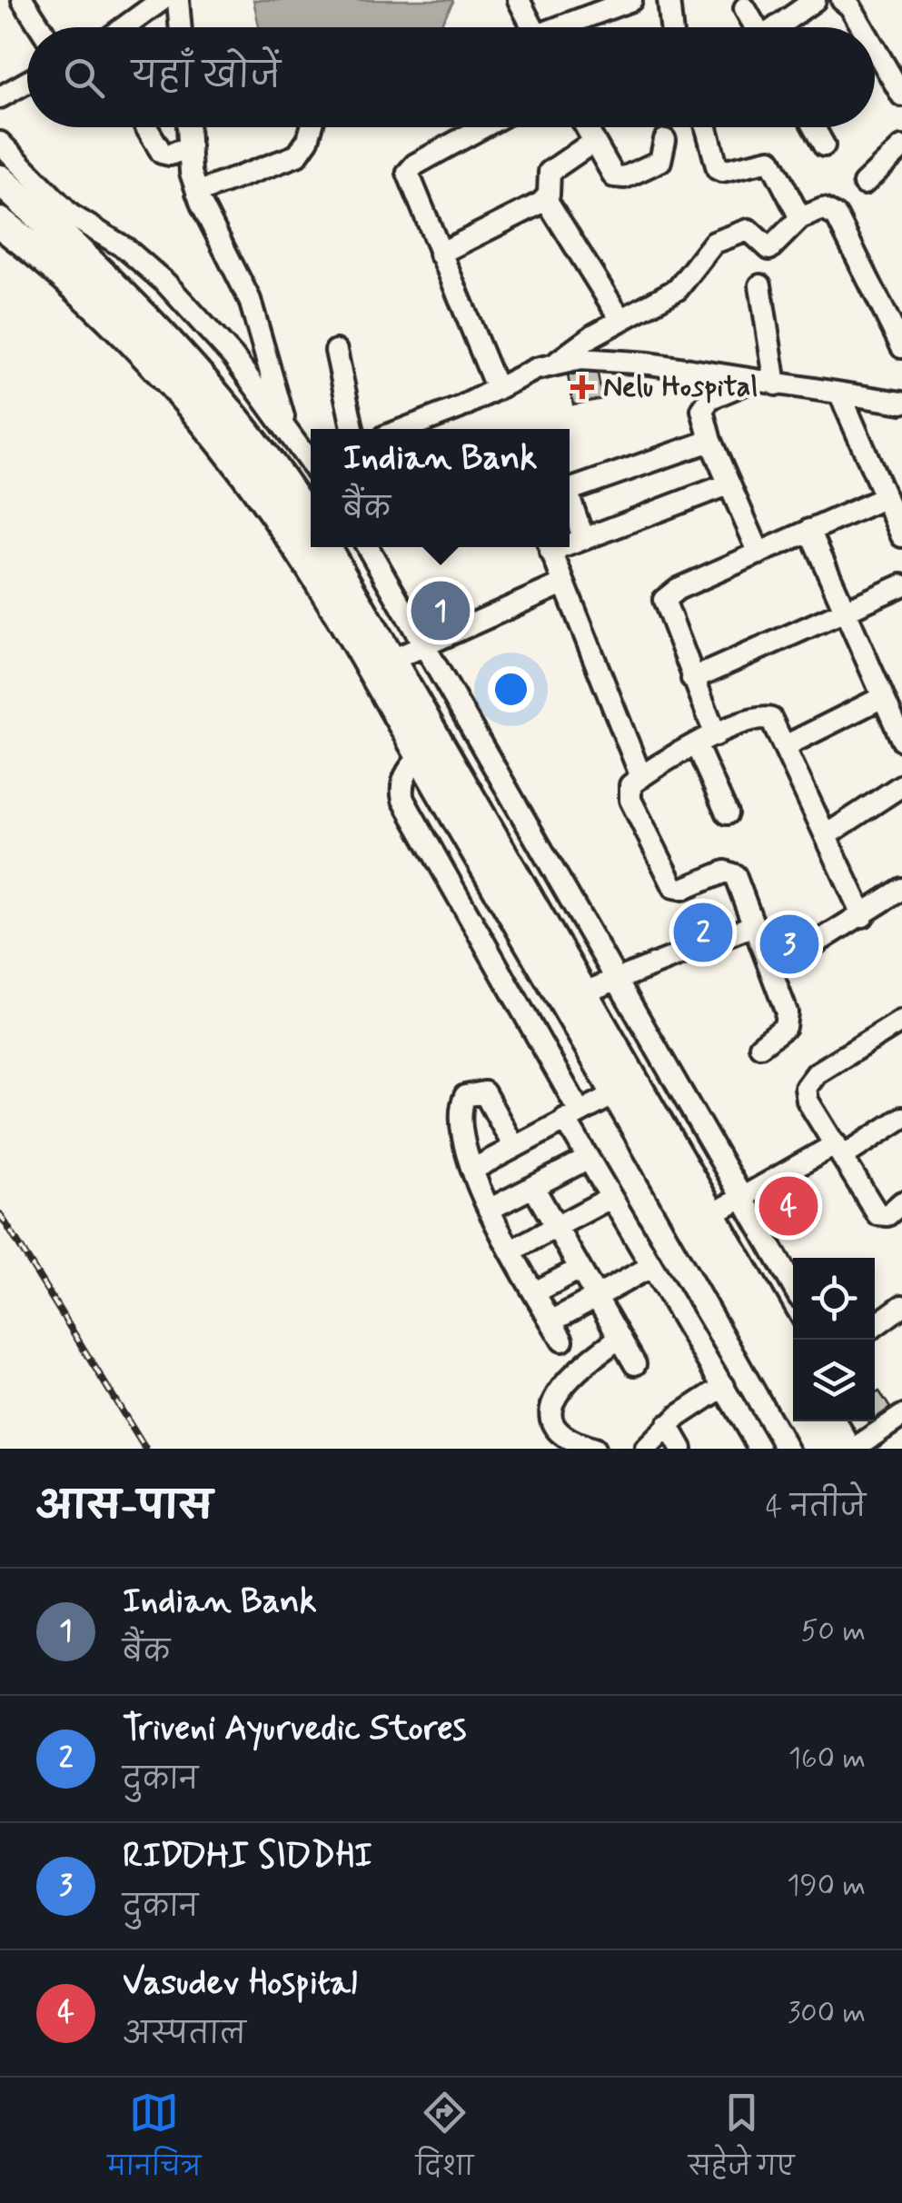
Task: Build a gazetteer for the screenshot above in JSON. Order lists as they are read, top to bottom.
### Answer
{
  "places": {
    "health": ["Nelu Hospital"]
  },
  "page": {
    "search": "यहाँ खोजें",
    "popup": ["Indian Bank", "बैंक"],
    "pins": [
      "1",
      "2",
      "3",
      "4"
    ],
    "heading": ["आस-पास", "4 नतीजे"],
    "list": [
      {
        "mark": "1",
        "name": "Indian Bank",
        "note": "बैंक",
        "value": "50 m"
      },
      {
        "mark": "2",
        "name": "Triveni Ayurvedic Stores",
        "note": "दुकान",
        "value": "160 m"
      },
      {
        "mark": "3",
        "name": "RIDDHI SIDDHI",
        "note": "दुकान",
        "value": "190 m"
      },
      {
        "mark": "4",
        "name": "Vasudev Hospital",
        "note": "अस्पताल",
        "value": "300 m"
      }
    ],
    "nav": ["मानचित्र", "दिशा", "सहेजे गए"]
  }
}
